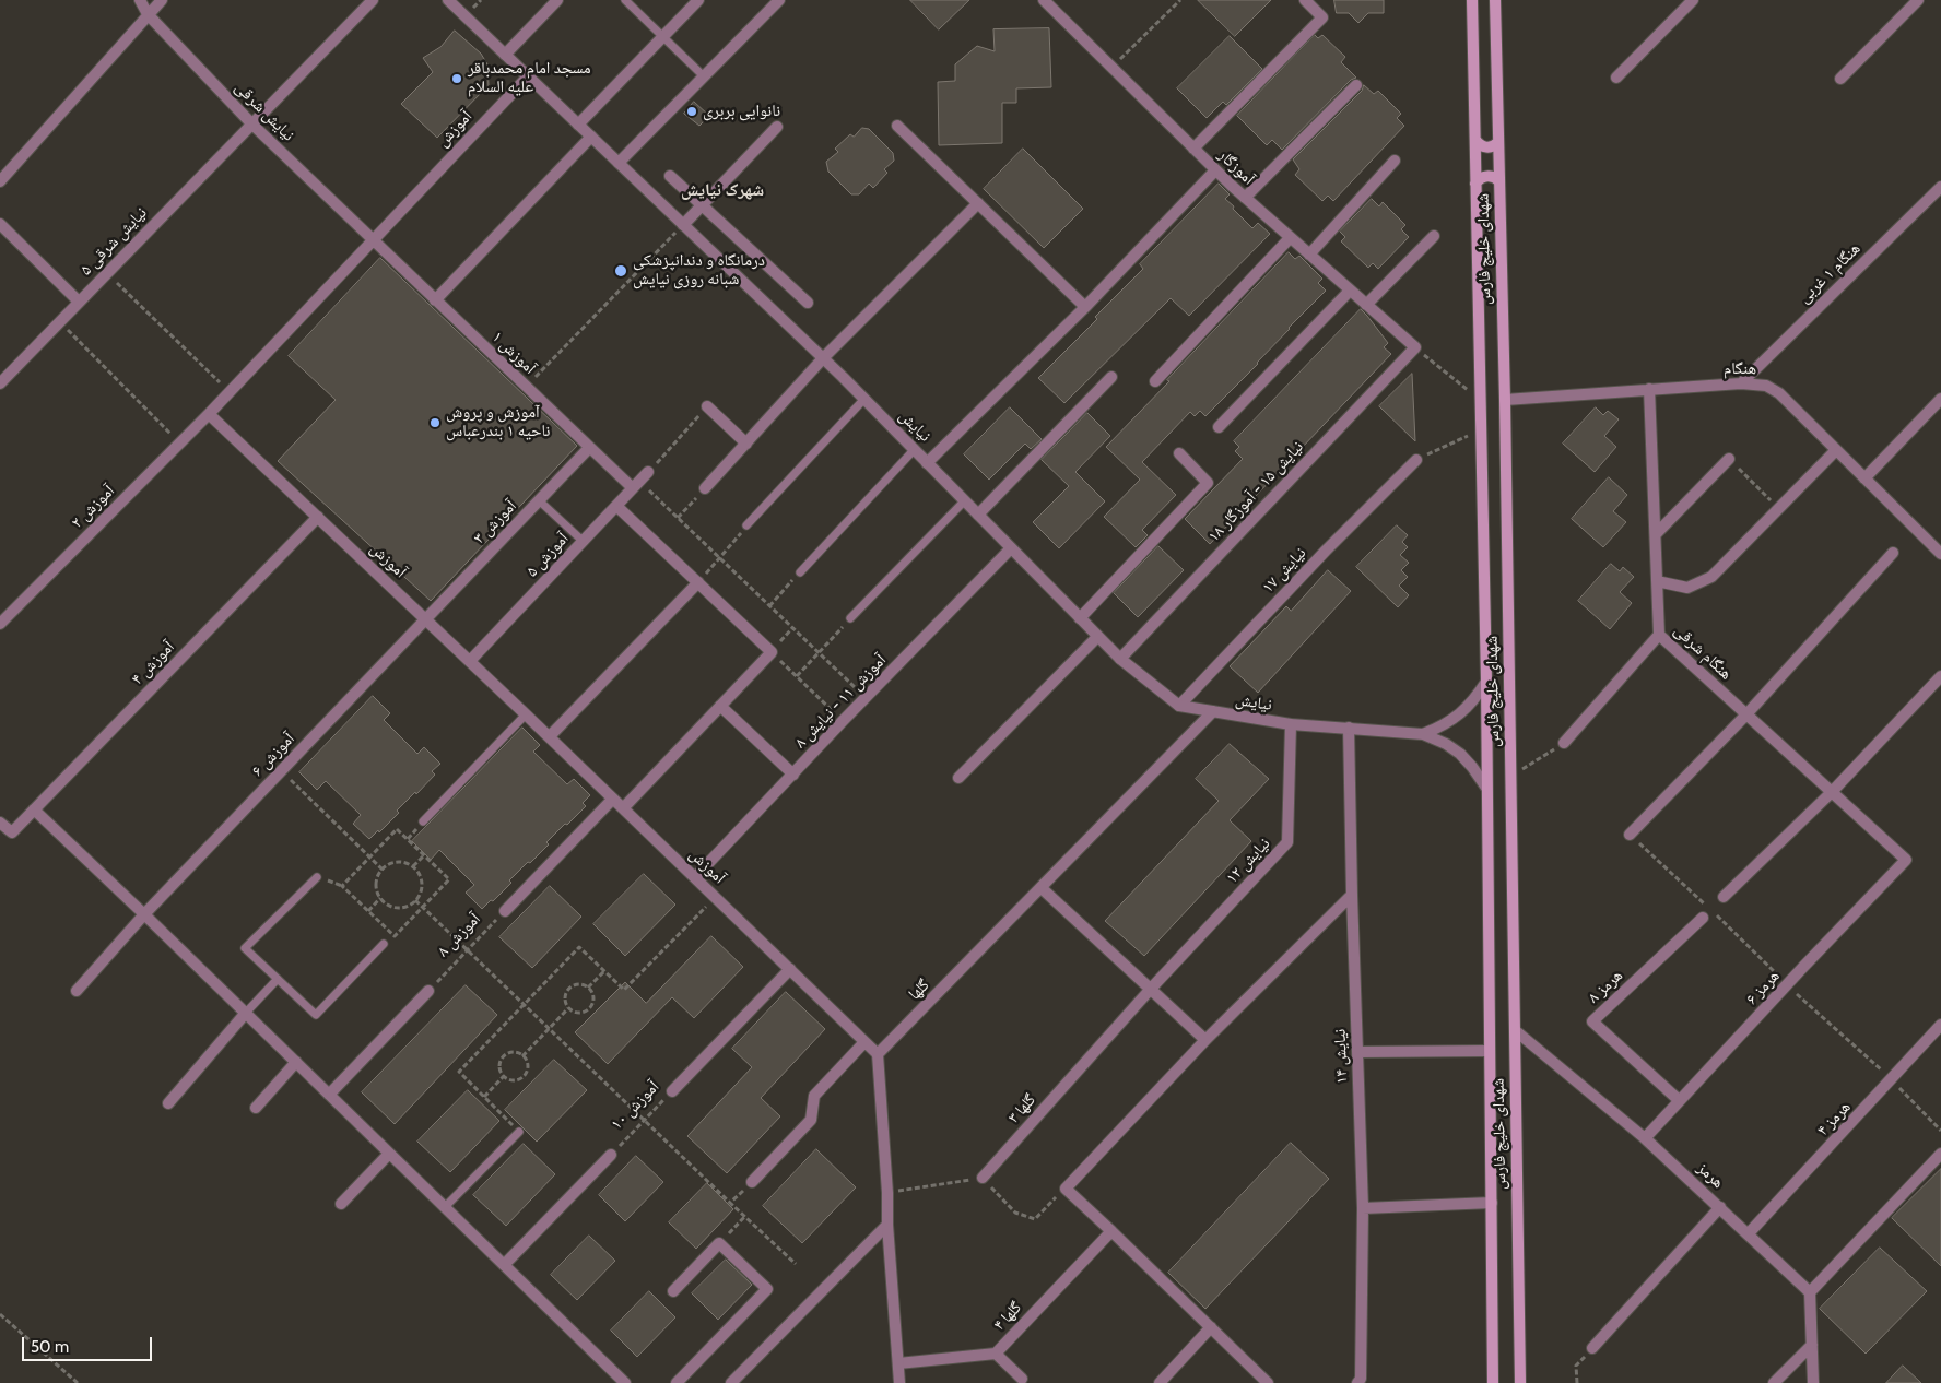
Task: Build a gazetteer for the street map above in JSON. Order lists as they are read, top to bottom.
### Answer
{
  "streets": {
    "main road": ["شهدای خلیج فارس"],
    "street": [
      "نیایش شرقی",
      "آموزش",
      "آموزگار",
      "نیایش شرقی ۵",
      "هنگام ۱ غربی",
      "آموزش ۱",
      "هنگام",
      "نیایش",
      "نیایش ۱۵ - آموزگار ۱۸",
      "آموزش ۲",
      "آموزش ۳",
      "آموزش ۵",
      "نیایش ۱۷",
      "هنگام شرقی",
      "آموزش ۴",
      "آموزش ۱۱ - نیایش ۸",
      "آموزش ۶",
      "نیایش ۱۲",
      "آموزش ۸",
      "هرمز ۸",
      "هرمز ۶",
      "گلها",
      "نیایش ۱۴",
      "آموزش ۱۰",
      "گلها ۳",
      "هرمز ۴",
      "هرمز",
      "گلها ۴"
    ]
  },
  "crossings": [
    ["نیایش شرقی", "آموزش"],
    ["نیایش شرقی", "نیایش شرقی ۵"],
    ["نیایش شرقی", "آموزش ۱"],
    ["آموزش", "آموزش ۱"],
    ["آموزش", "نیایش"],
    ["آموزش", "آموزش ۲"],
    ["آموزش", "آموزش ۳"],
    ["آموزش", "آموزش ۵"],
    ["آموزش", "آموزش ۴"],
    ["آموزش", "آموزش ۱۱ - نیایش ۸"],
    ["آموزش", "آموزش ۶"],
    ["آموزش", "آموزش ۸"],
    ["آموزش", "گلها"],
    ["آموزش", "آموزش ۱۰"],
    ["آموزگار", "نیایش ۱۵ - آموزگار ۱۸"],
    ["شهدای خلیج فارس", "هنگام"],
    ["شهدای خلیج فارس", "نیایش"],
    ["شهدای خلیج فارس", "هرمز"],
    ["هنگام ۱ غربی", "هنگام"],
    ["آموزش ۱", "آموزش ۳"],
    ["آموزش ۱", "آموزش ۵"],
    ["هنگام", "هنگام شرقی"],
    ["نیایش", "نیایش ۱۵ - آموزگار ۱۸"],
    ["نیایش", "نیایش ۱۷"],
    ["نیایش", "آموزش ۱۱ - نیایش ۸"],
    ["نیایش", "نیایش ۱۲"],
    ["نیایش", "گلها"],
    ["نیایش", "نیایش ۱۴"],
    ["آموزش ۳", "آموزش ۶"],
    ["هنگام شرقی", "هرمز ۶"],
    ["نیایش ۱۲", "گلها ۳"],
    ["هرمز ۸", "هرمز ۶"],
    ["هرمز ۶", "هرمز"],
    ["هرمز ۴", "هرمز"]
  ],
  "districts": ["شهرک نیایش"],
  "places": [
    "مسجد امام محمدباقر علیه السلام",
    "نانوایی بربری",
    "درمانگاه و دندانپزشکی شبانه روزی نیایش",
    "آموزش و پروش ناحیه ۱ بندرعباس"
  ],
  "scale_bar": "50 m"
}
